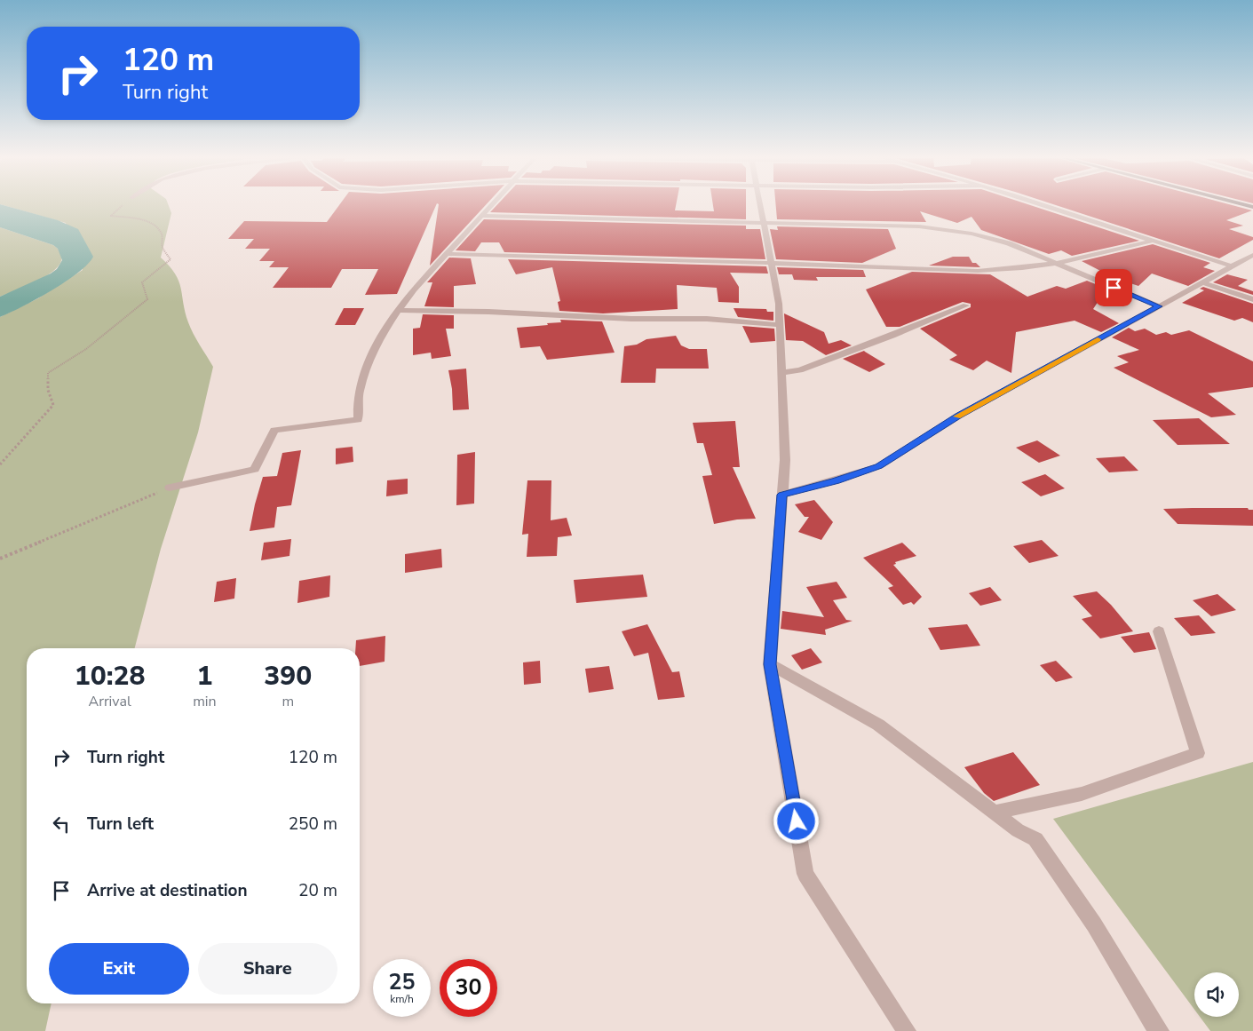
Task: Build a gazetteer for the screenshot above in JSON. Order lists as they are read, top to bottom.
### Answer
{
  "page": {
    "turn": ["120 m", "Turn right"],
    "eta": [
      "10:28",
      "Arrival",
      "1",
      "min",
      "390",
      "m"
    ],
    "list": [
      {
        "name": "Turn right",
        "value": "120 m"
      },
      {
        "name": "Turn left",
        "value": "250 m"
      },
      {
        "name": "Arrive at destination",
        "value": "20 m"
      }
    ],
    "buttons": ["Exit", "Share"],
    "speed": "25 km/h",
    "limit": "30"
  }
}
